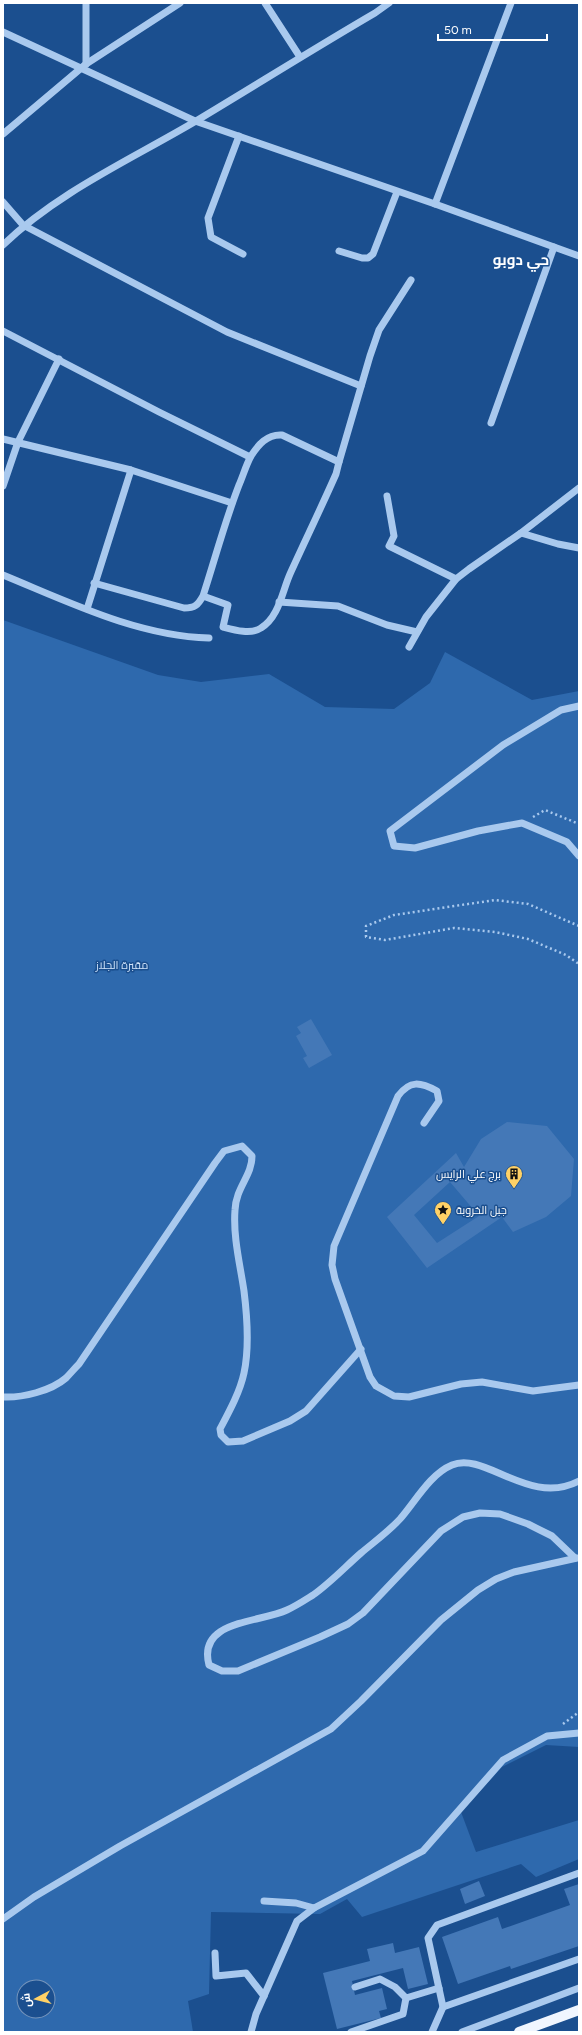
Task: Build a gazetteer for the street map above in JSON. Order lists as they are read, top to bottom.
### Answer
{
  "districts": ["حي دوبو"],
  "parks": ["مقبرة الجلاز"],
  "places": {
    "building": ["برج علي الرايس"],
    "place": ["جبل الخروبة"]
  },
  "scale_bar": "50 m",
  "north": "left"
}
